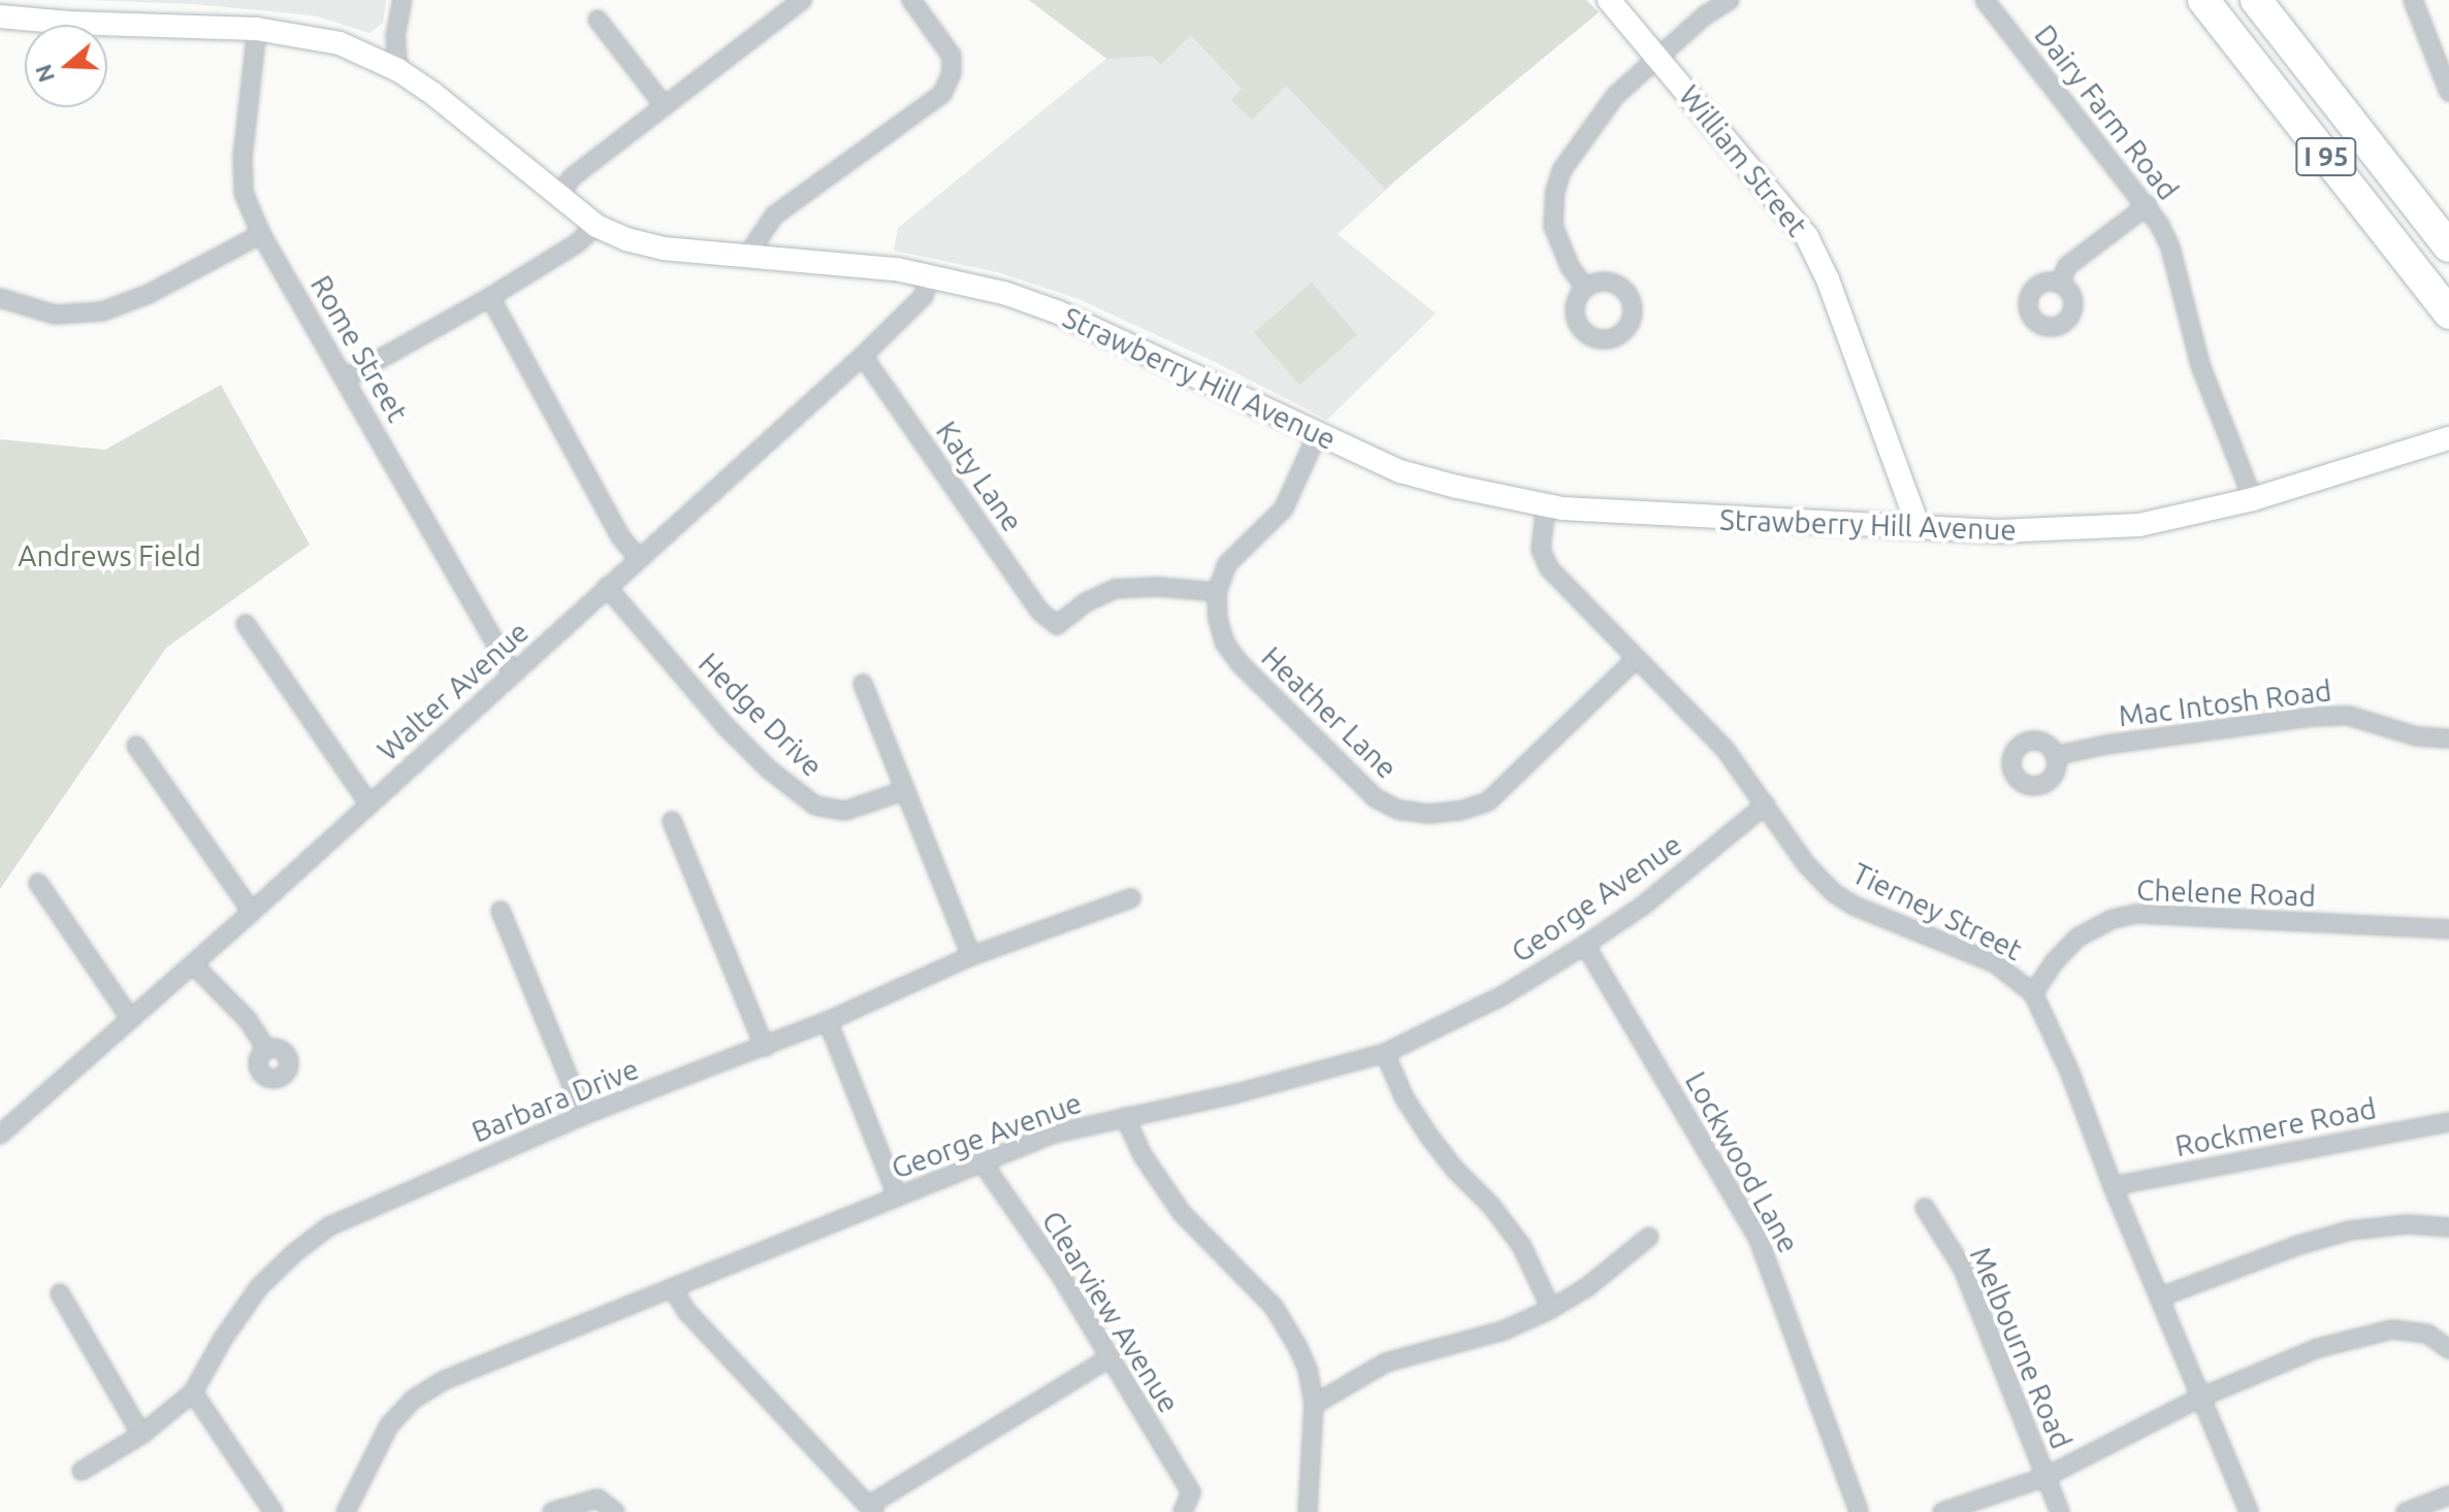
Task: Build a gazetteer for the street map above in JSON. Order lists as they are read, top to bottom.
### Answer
{
  "streets": {
    "highway": ["I 95"],
    "main road": ["William Street", "Strawberry Hill Avenue"],
    "street": [
      "Dairy Farm Road",
      "Rome Street",
      "Katy Lane",
      "Walter Avenue",
      "Mac Intosh Road",
      "Heather Lane",
      "Hedge Drive",
      "Chelene Road",
      "George Avenue",
      "Tierney Street",
      "Barbara Drive",
      "Rockmere Road",
      "Lockwood Lane",
      "Clearview Avenue",
      "Melbourne Road"
    ]
  },
  "crossings": [
    ["Dairy Farm Road", "Strawberry Hill Avenue"],
    ["William Street", "Strawberry Hill Avenue"],
    ["Rome Street", "Strawberry Hill Avenue"],
    ["Rome Street", "Walter Avenue"],
    ["Strawberry Hill Avenue", "Walter Avenue"],
    ["Strawberry Hill Avenue", "Tierney Street"],
    ["Katy Lane", "Walter Avenue"],
    ["Katy Lane", "Heather Lane"],
    ["Walter Avenue", "Hedge Drive"],
    ["Heather Lane", "Tierney Street"],
    ["Chelene Road", "Tierney Street"],
    ["George Avenue", "Tierney Street"],
    ["George Avenue", "Lockwood Lane"],
    ["George Avenue", "Clearview Avenue"],
    ["Tierney Street", "Rockmere Road"]
  ],
  "parks": ["Andrews Field"],
  "north": "left"
}
